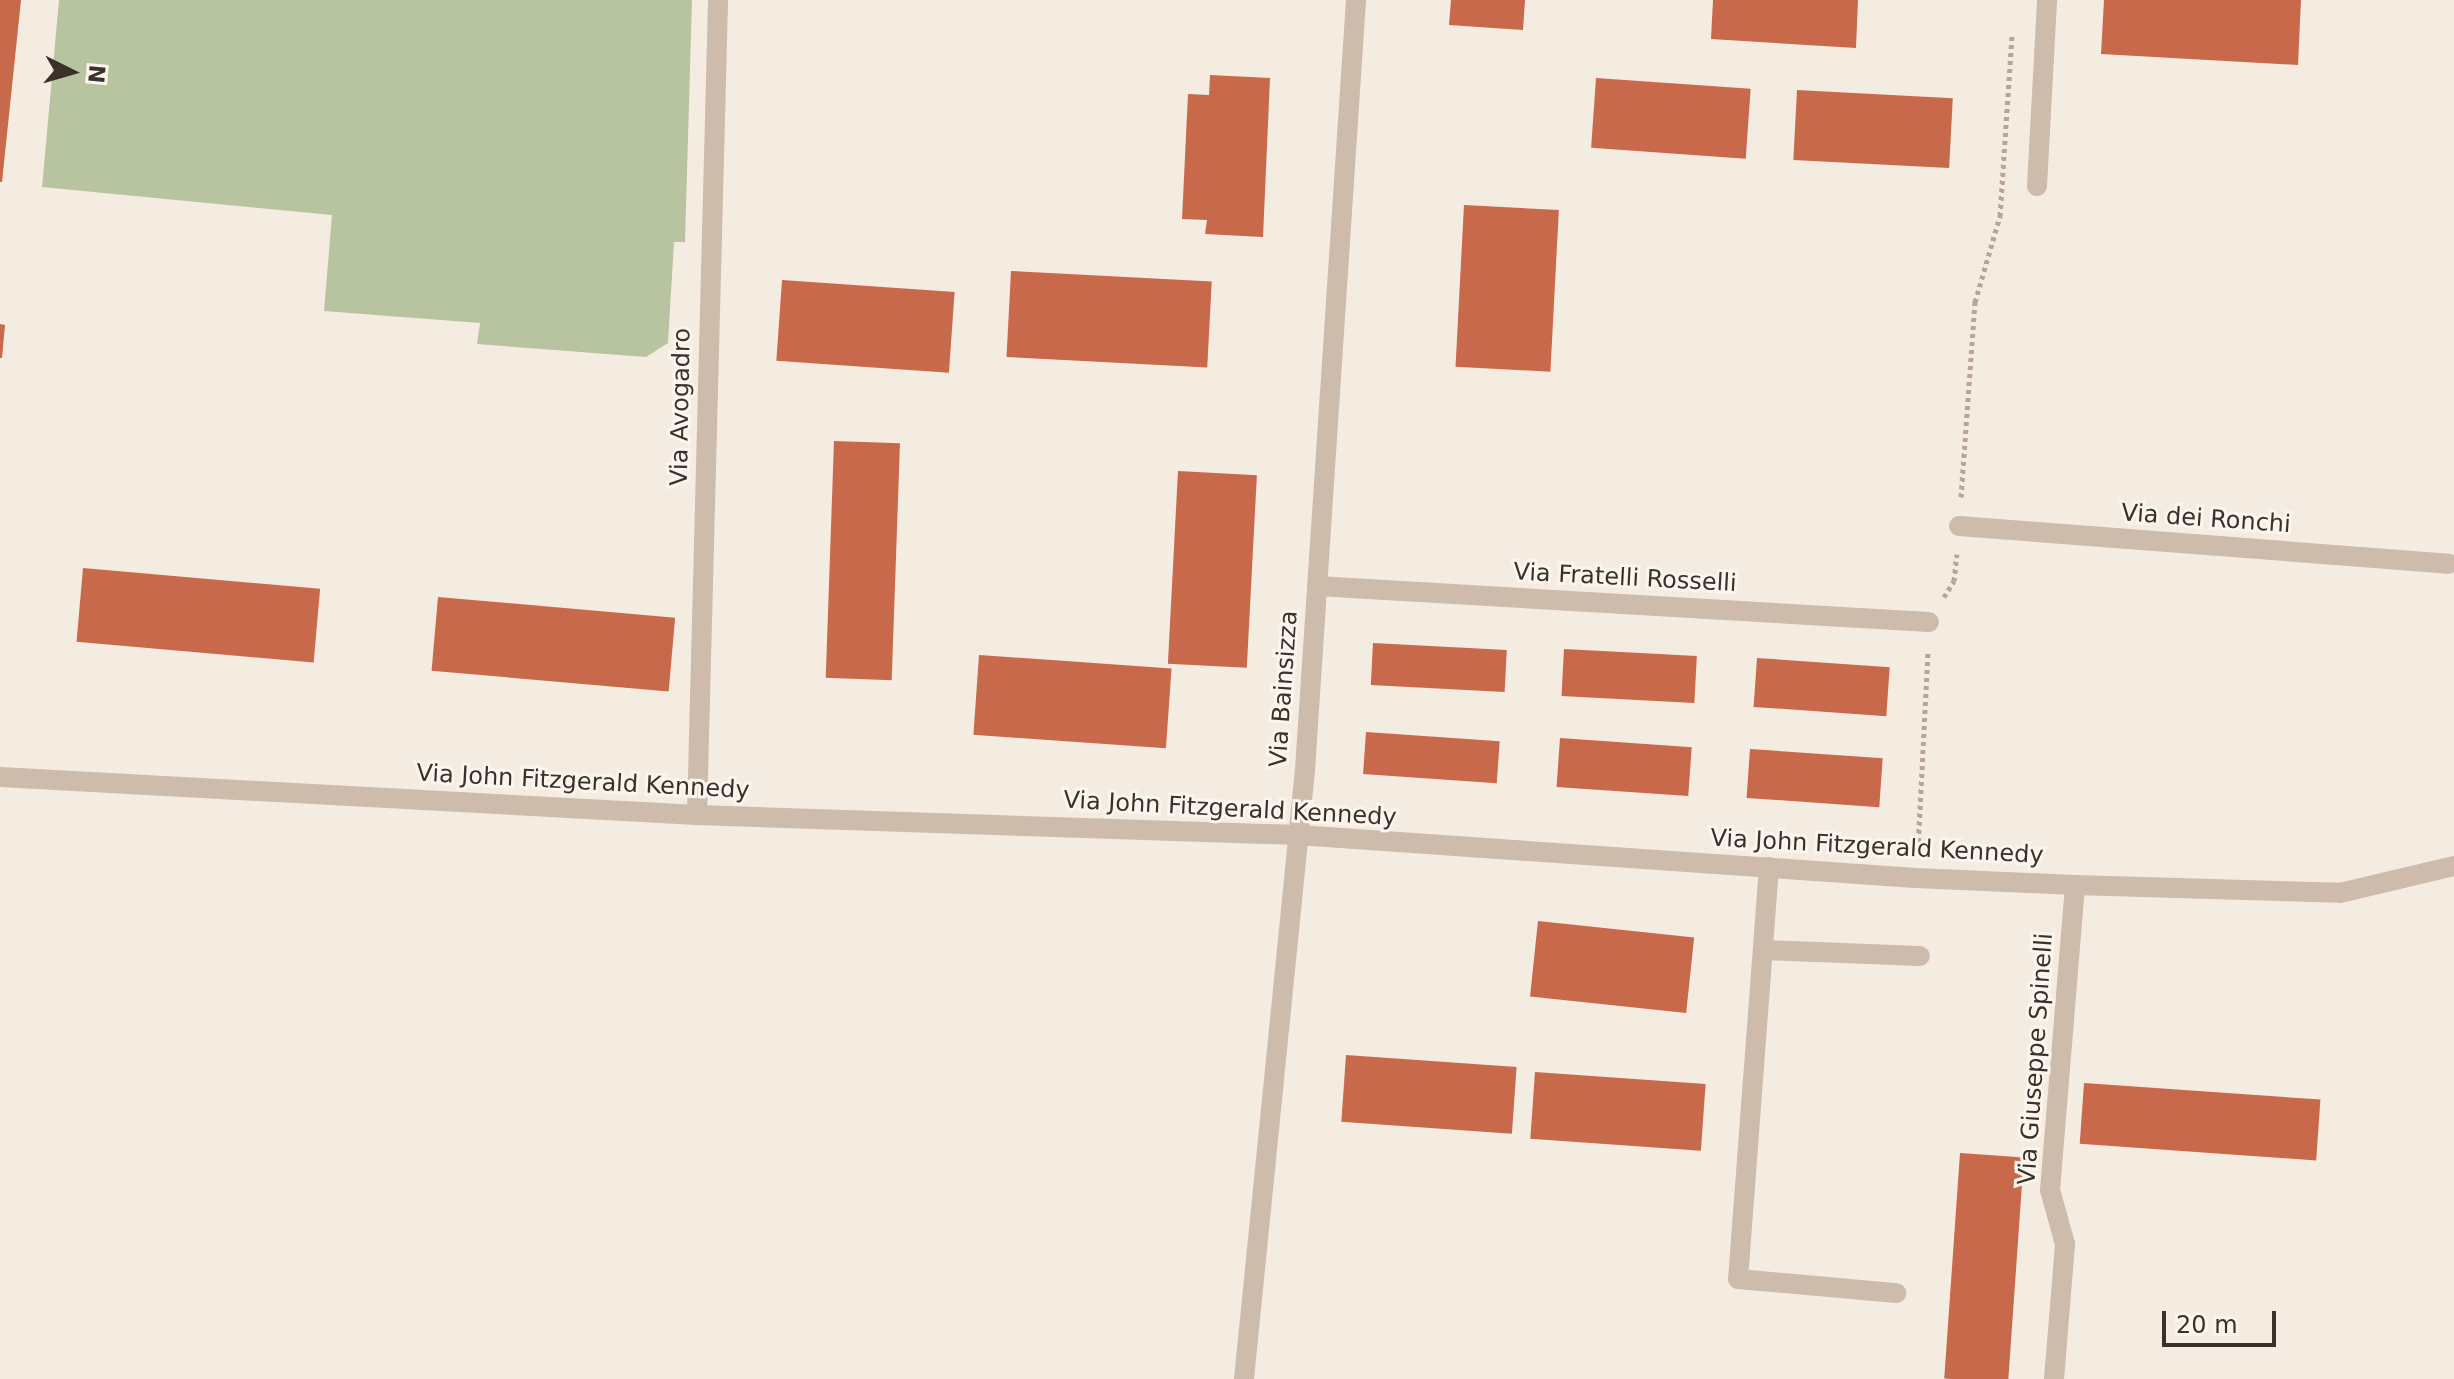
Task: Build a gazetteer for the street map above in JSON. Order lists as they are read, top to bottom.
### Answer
{
  "streets": {
    "street": [
      "Via Avogadro",
      "Via dei Ronchi",
      "Via Fratelli Rosselli",
      "Via Bainsizza",
      "Via John Fitzgerald Kennedy",
      "Via Giuseppe Spinelli"
    ]
  },
  "crossings": [
    ["Via Avogadro", "Via John Fitzgerald Kennedy"],
    ["Via Fratelli Rosselli", "Via Bainsizza"],
    ["Via Bainsizza", "Via John Fitzgerald Kennedy"],
    ["Via John Fitzgerald Kennedy", "Via Giuseppe Spinelli"]
  ],
  "scale_bar": "20 m",
  "north": "right"
}
